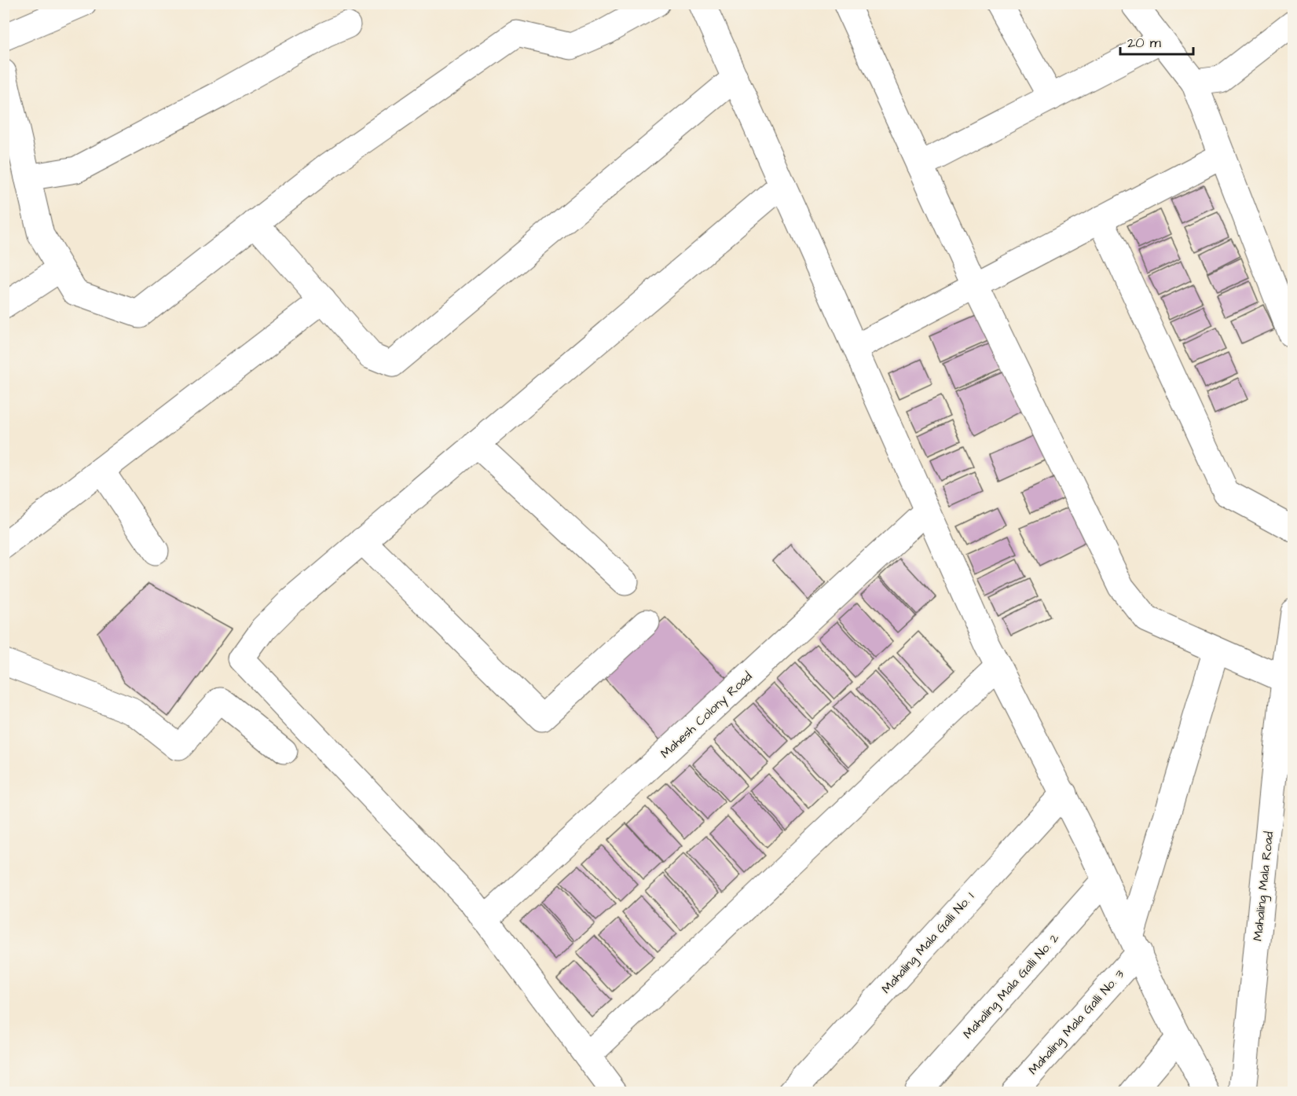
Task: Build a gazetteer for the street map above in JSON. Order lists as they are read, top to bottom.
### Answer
{
  "streets": {
    "street": [
      "Mahesh Colony Road",
      "Mahaling Mala Road",
      "Mahaling Mala Galli No. 1",
      "Mahaling Mala Galli No. 2",
      "Mahaling Mala Galli No. 3"
    ]
  },
  "scale_bar": "20 m"
}
